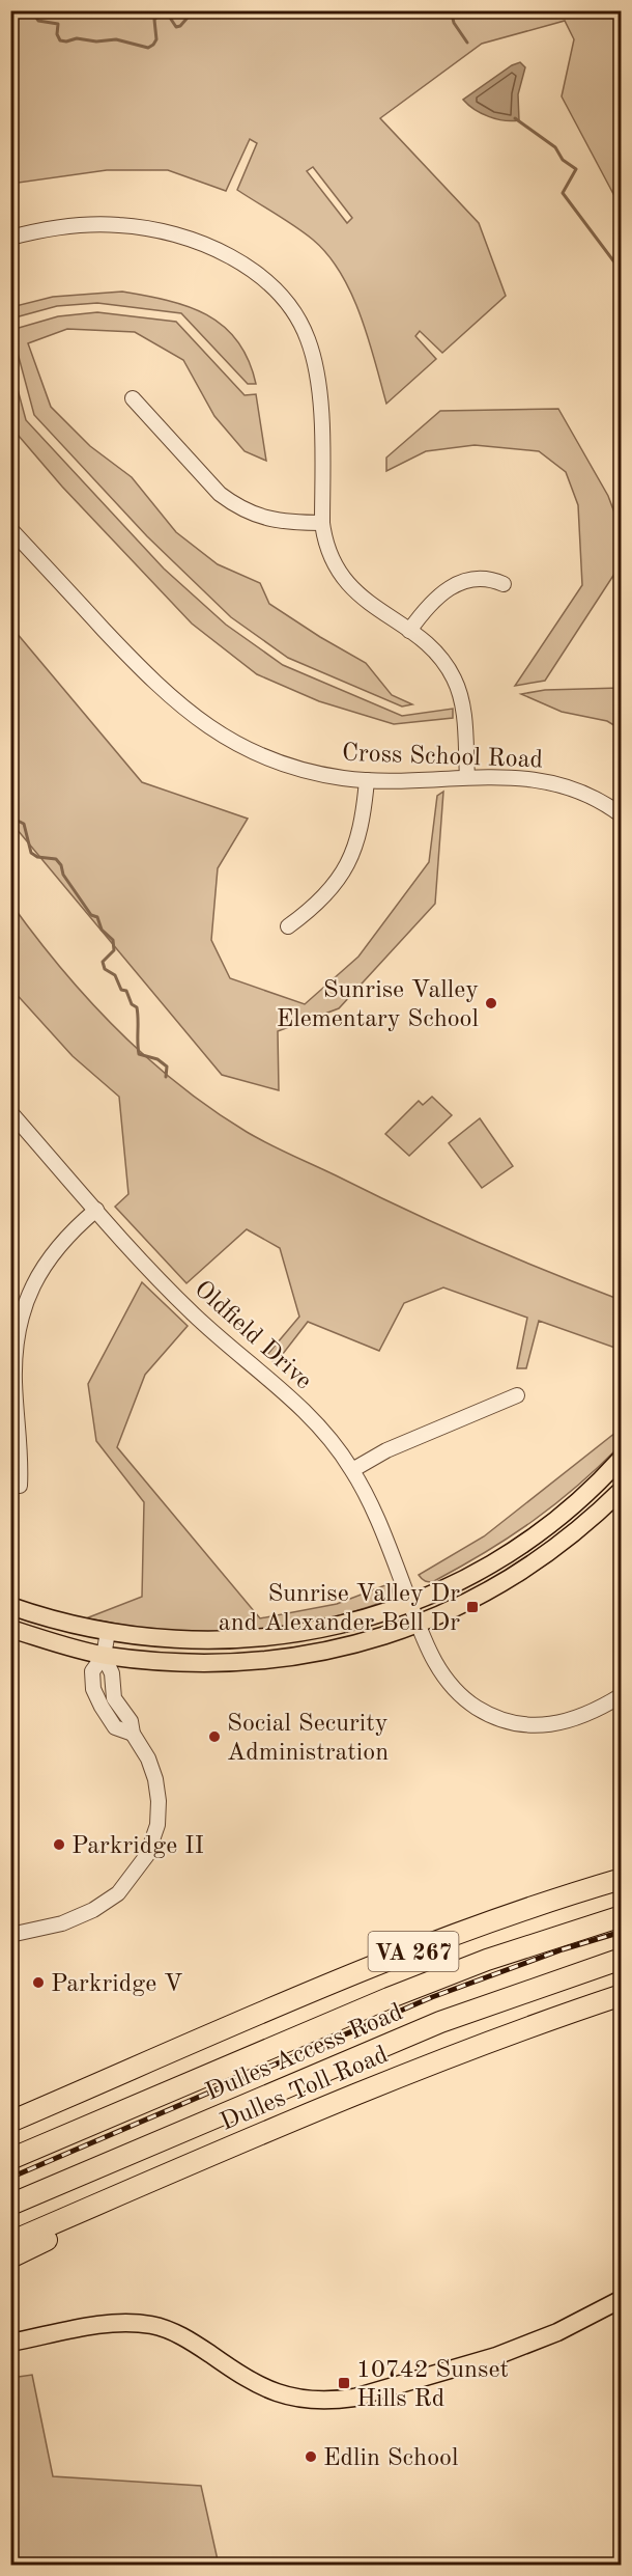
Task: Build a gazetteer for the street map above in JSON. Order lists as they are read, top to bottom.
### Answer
{
  "streets": {
    "highway": ["VA 267", "Dulles Access Road", "Dulles Toll Road"],
    "street": ["Cross School Road", "Oldfield Drive"]
  },
  "places": {
    "other": [
      "Sunrise Valley Elementary School",
      "Social Security Administration",
      "Parkridge II",
      "Parkridge V",
      "Edlin School"
    ],
    "transit": ["Sunrise Valley Dr and Alexander Bell Dr", "10742 Sunset Hills Rd"]
  }
}
